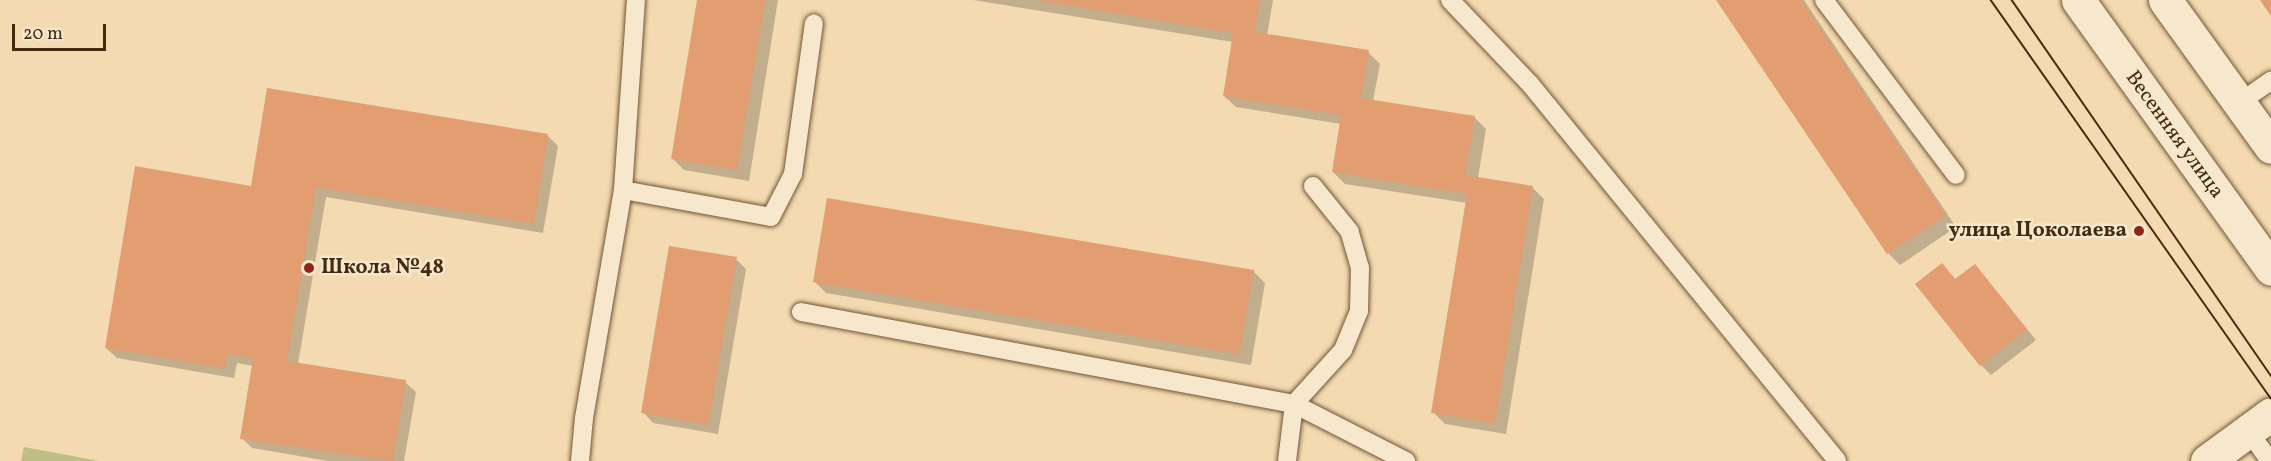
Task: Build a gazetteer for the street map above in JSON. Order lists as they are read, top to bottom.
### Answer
{
  "streets": {
    "street": ["Весенняя улица"]
  },
  "places": ["улица Цоколаева", "Школа №48"],
  "scale_bar": "20 m"
}
